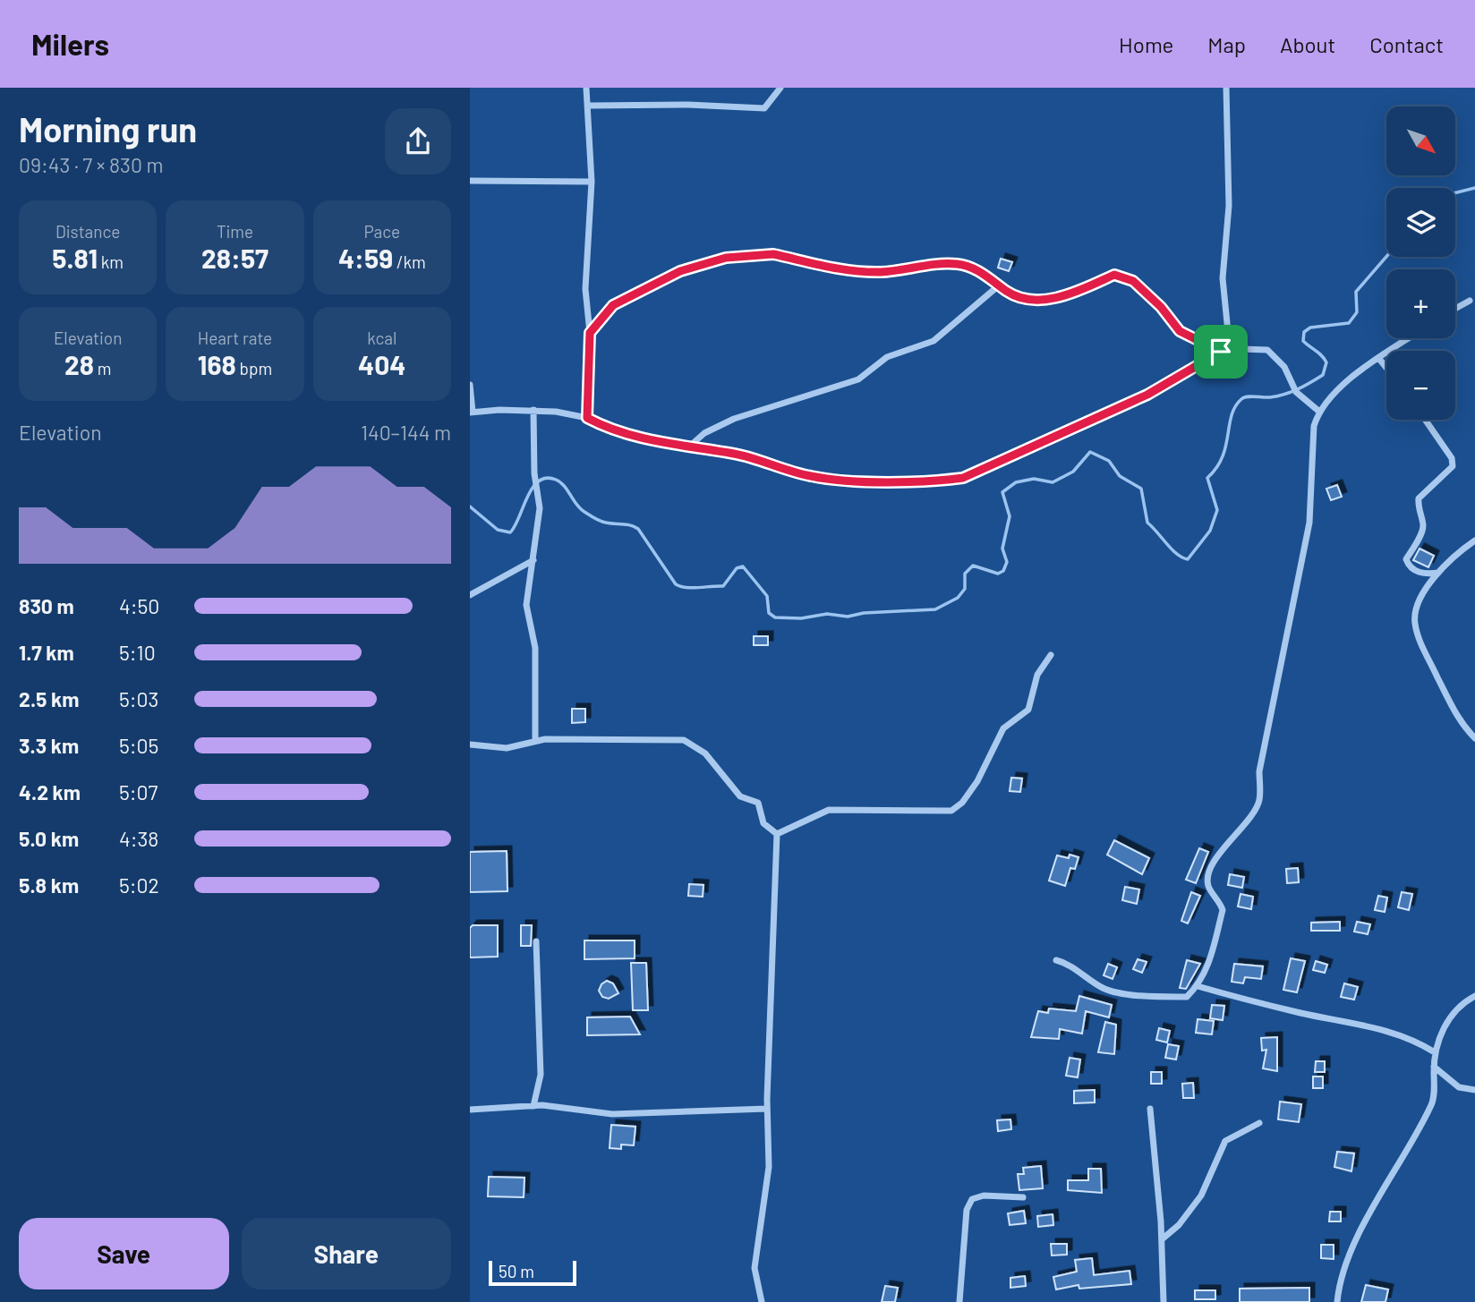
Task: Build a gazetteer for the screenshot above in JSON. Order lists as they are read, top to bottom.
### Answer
{
  "scale_bar": "50 m",
  "north": "bottom right",
  "page": {
    "header": "Milers",
    "nav": [
      "Home",
      "Map",
      "About",
      "Contact"
    ],
    "heading": ["Morning run", "09:43 · 7 × 830 m"],
    "map_buttons": ["+", "−"],
    "stats": [
      ["Distance", "5.81 km"],
      ["Time", "28:57"],
      ["Pace", "4:59 /km"],
      ["Elevation", "28 m"],
      ["Heart rate", "168 bpm"],
      ["kcal", "404"]
    ],
    "chart": ["Elevation", "140–144 m"],
    "list": [
      {
        "name": "830 m",
        "note": "4:50"
      },
      {
        "name": "1.7 km",
        "note": "5:10"
      },
      {
        "name": "2.5 km",
        "note": "5:03"
      },
      {
        "name": "3.3 km",
        "note": "5:05"
      },
      {
        "name": "4.2 km",
        "note": "5:07"
      },
      {
        "name": "5.0 km",
        "note": "4:38"
      },
      {
        "name": "5.8 km",
        "note": "5:02"
      }
    ],
    "buttons": ["Save", "Share"],
    "scale": "50 m"
  }
}
